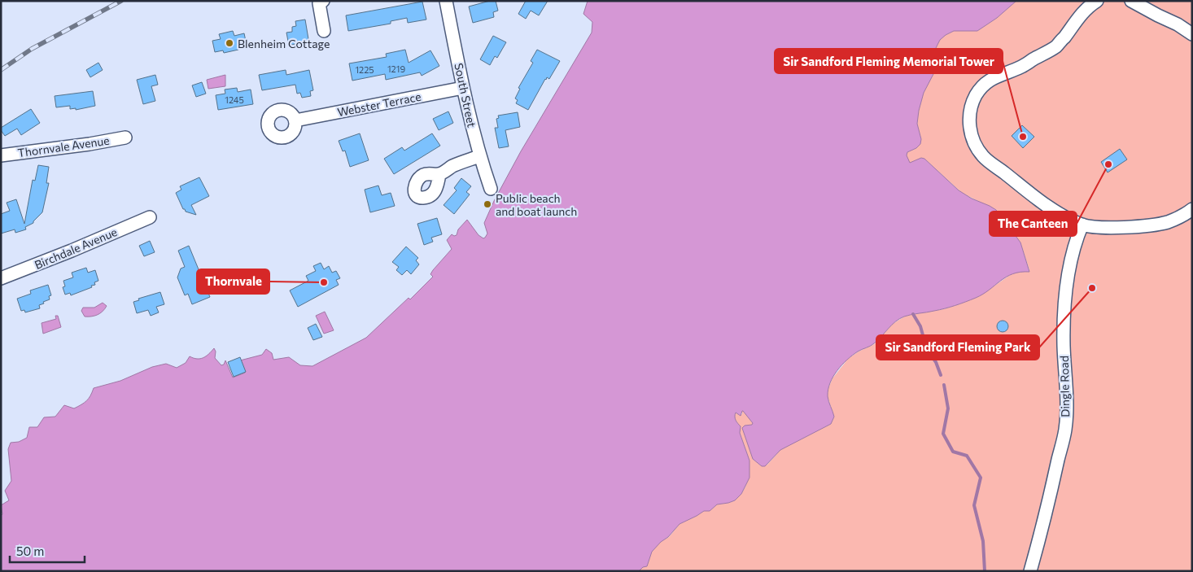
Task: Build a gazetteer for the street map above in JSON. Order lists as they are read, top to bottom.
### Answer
{
  "streets": {
    "street": [
      "South Street",
      "Webster Terrace",
      "Thornvale Avenue",
      "Birchdale Avenue",
      "Dingle Road"
    ]
  },
  "crossings": [
    ["South Street", "Webster Terrace"]
  ],
  "places": [
    "Blenheim Cottage",
    "Sir Sandford Fleming Memorial Tower",
    "The Canteen",
    "Public beach and boat launch",
    "Thornvale",
    "Sir Sandford Fleming Park"
  ],
  "house_numbers": ["1219", "1225", "1245"],
  "scale_bar": "50 m"
}
